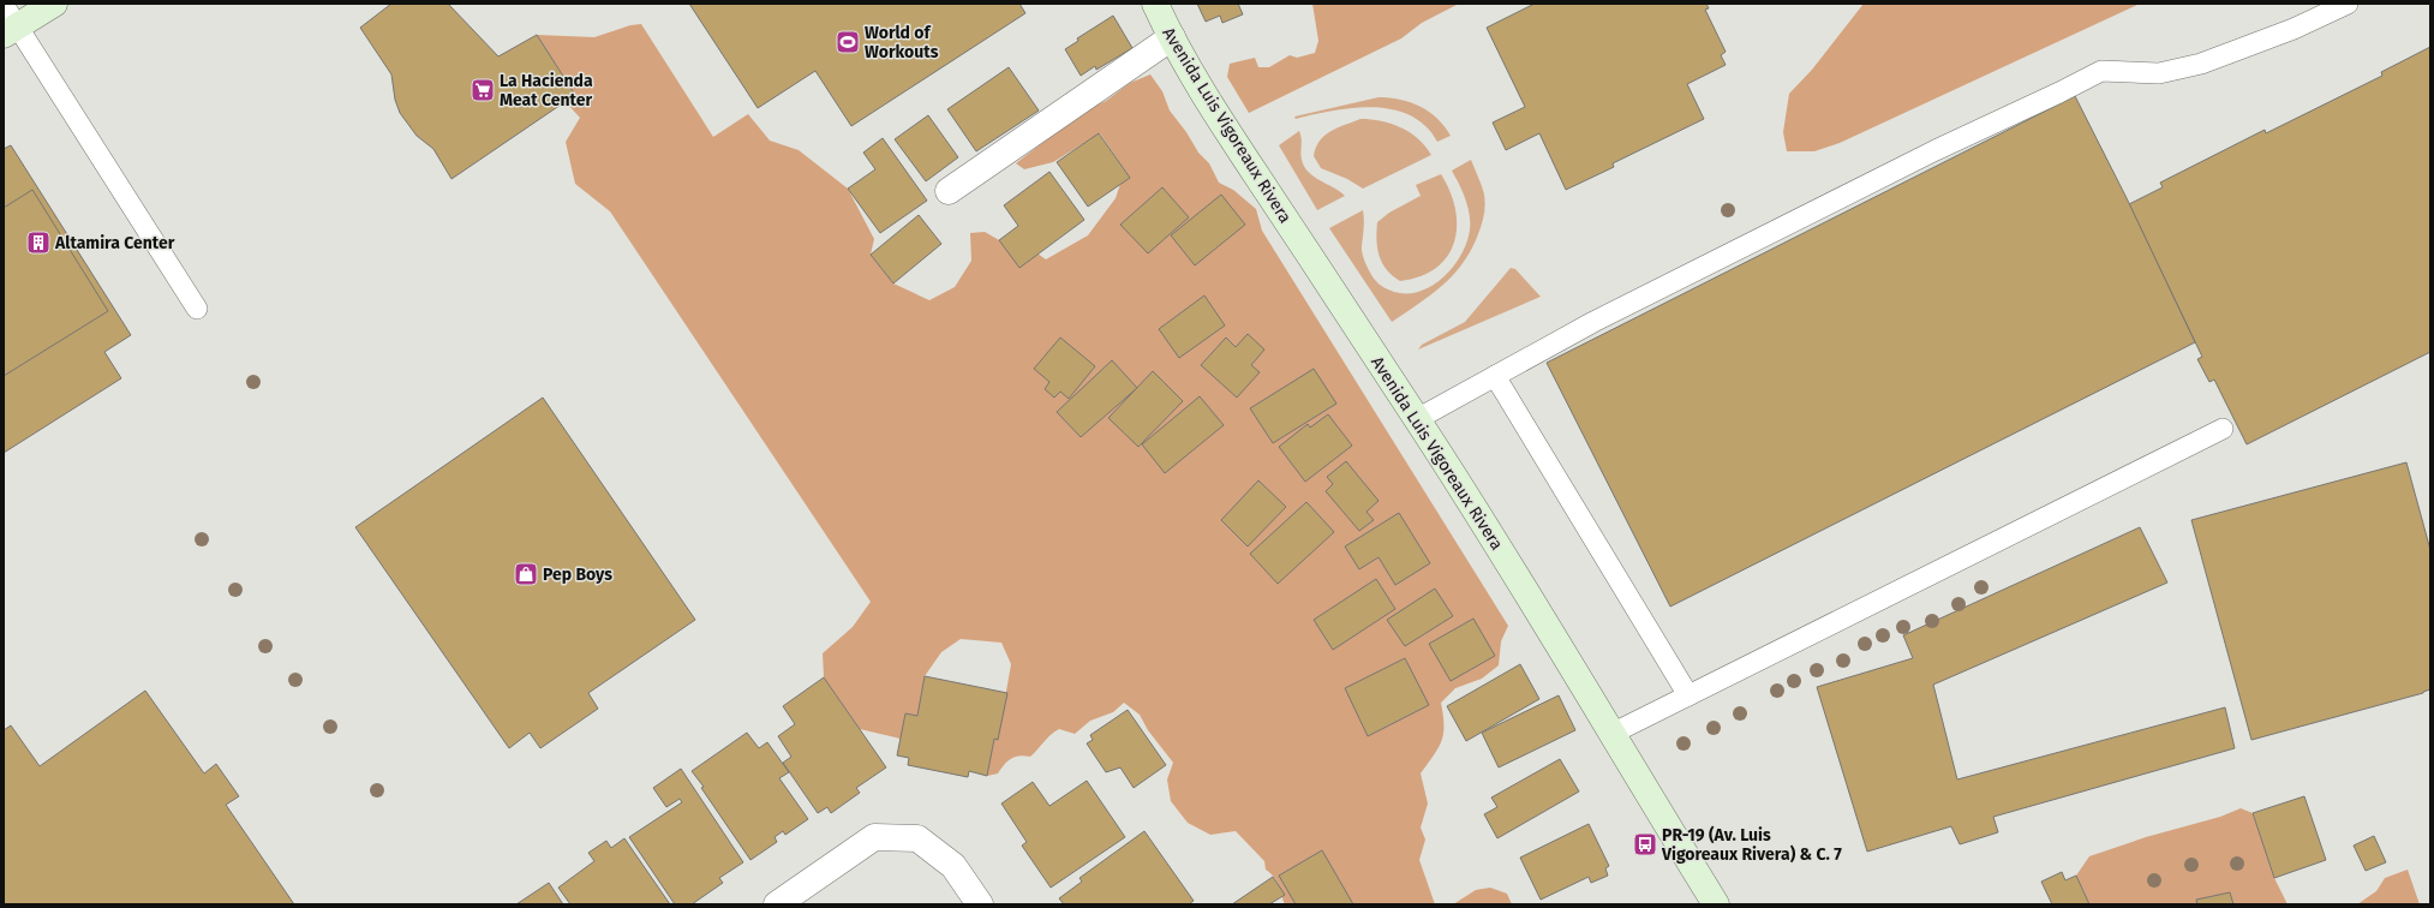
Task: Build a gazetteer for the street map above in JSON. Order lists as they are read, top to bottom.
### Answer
{
  "streets": {
    "main road": ["Avenida Luis Vigoreaux Rivera"]
  },
  "places": {
    "sports": ["World of Workouts"],
    "supermarket": ["La Hacienda Meat Center"],
    "building": ["Altamira Center"],
    "shop": ["Pep Boys"],
    "bus stop": ["PR-19 (Av. Luis Vigoreaux Rivera) & C. 7"]
  }
}
